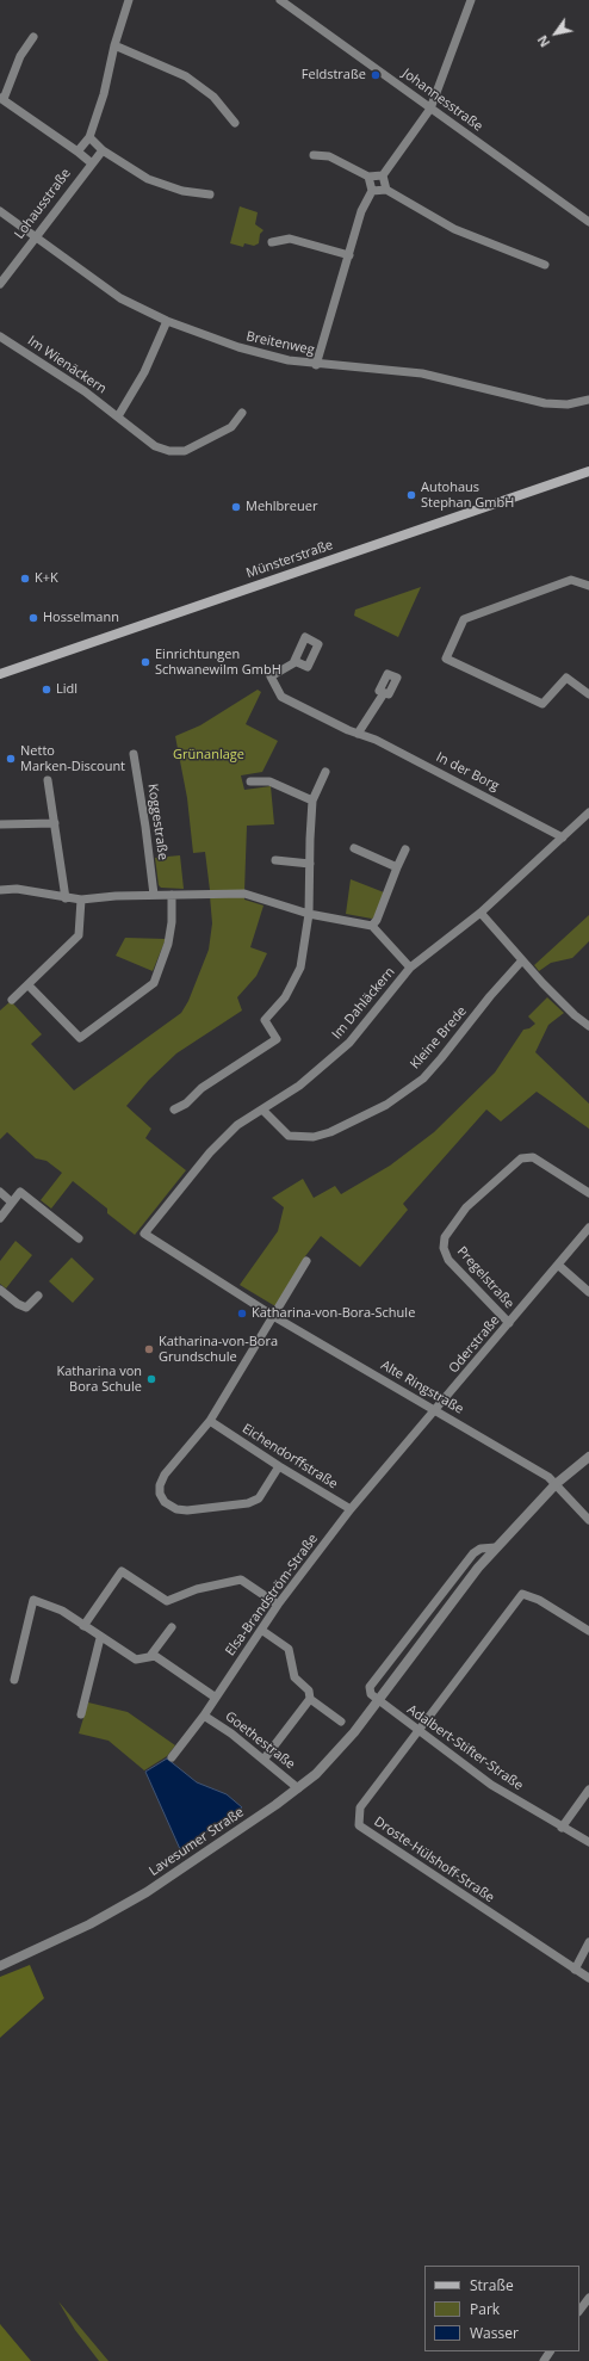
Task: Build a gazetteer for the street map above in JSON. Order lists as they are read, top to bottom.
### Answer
{
  "streets": {
    "main road": ["Münsterstraße"],
    "street": [
      "Johannesstraße",
      "Lohausstraße",
      "Breitenweg",
      "Im Wienäckern",
      "In der Borg",
      "Koggestraße",
      "Im Dahläckern",
      "Kleine Brede",
      "Pregelstraße",
      "Oderstraße",
      "Alte Ringstraße",
      "Eichendorffstraße",
      "Elsa-Brandström-Straße",
      "Goethestraße",
      "Adalbert-Stifter-Straße",
      "Lavesumer Straße",
      "Droste-Hülshoff-Straße"
    ]
  },
  "crossings": [
    ["Lohausstraße", "Breitenweg"],
    ["In der Borg", "Im Dahläckern"],
    ["Im Dahläckern", "Kleine Brede"],
    ["Im Dahläckern", "Alte Ringstraße"],
    ["Pregelstraße", "Oderstraße"],
    ["Oderstraße", "Alte Ringstraße"],
    ["Alte Ringstraße", "Lavesumer Straße"],
    ["Eichendorffstraße", "Elsa-Brandström-Straße"],
    ["Elsa-Brandström-Straße", "Goethestraße"],
    ["Goethestraße", "Lavesumer Straße"],
    ["Adalbert-Stifter-Straße", "Lavesumer Straße"],
    ["Adalbert-Stifter-Straße", "Droste-Hülshoff-Straße"]
  ],
  "parks": ["Grünanlage"],
  "places": [
    "Feldstraße",
    "Autohaus Stephan GmbH",
    "Mehlbreuer",
    "K+K",
    "Hosselmann",
    "Einrichtungen Schwanewilm GmbH",
    "Lidl",
    "Netto Marken-Discount",
    "Katharina-von-Bora-Schule",
    "Katharina-von-Bora Grundschule",
    "Katharina von Bora Schule"
  ],
  "legend": ["Straße", "Park", "Wasser"],
  "north": "bottom left"
}
